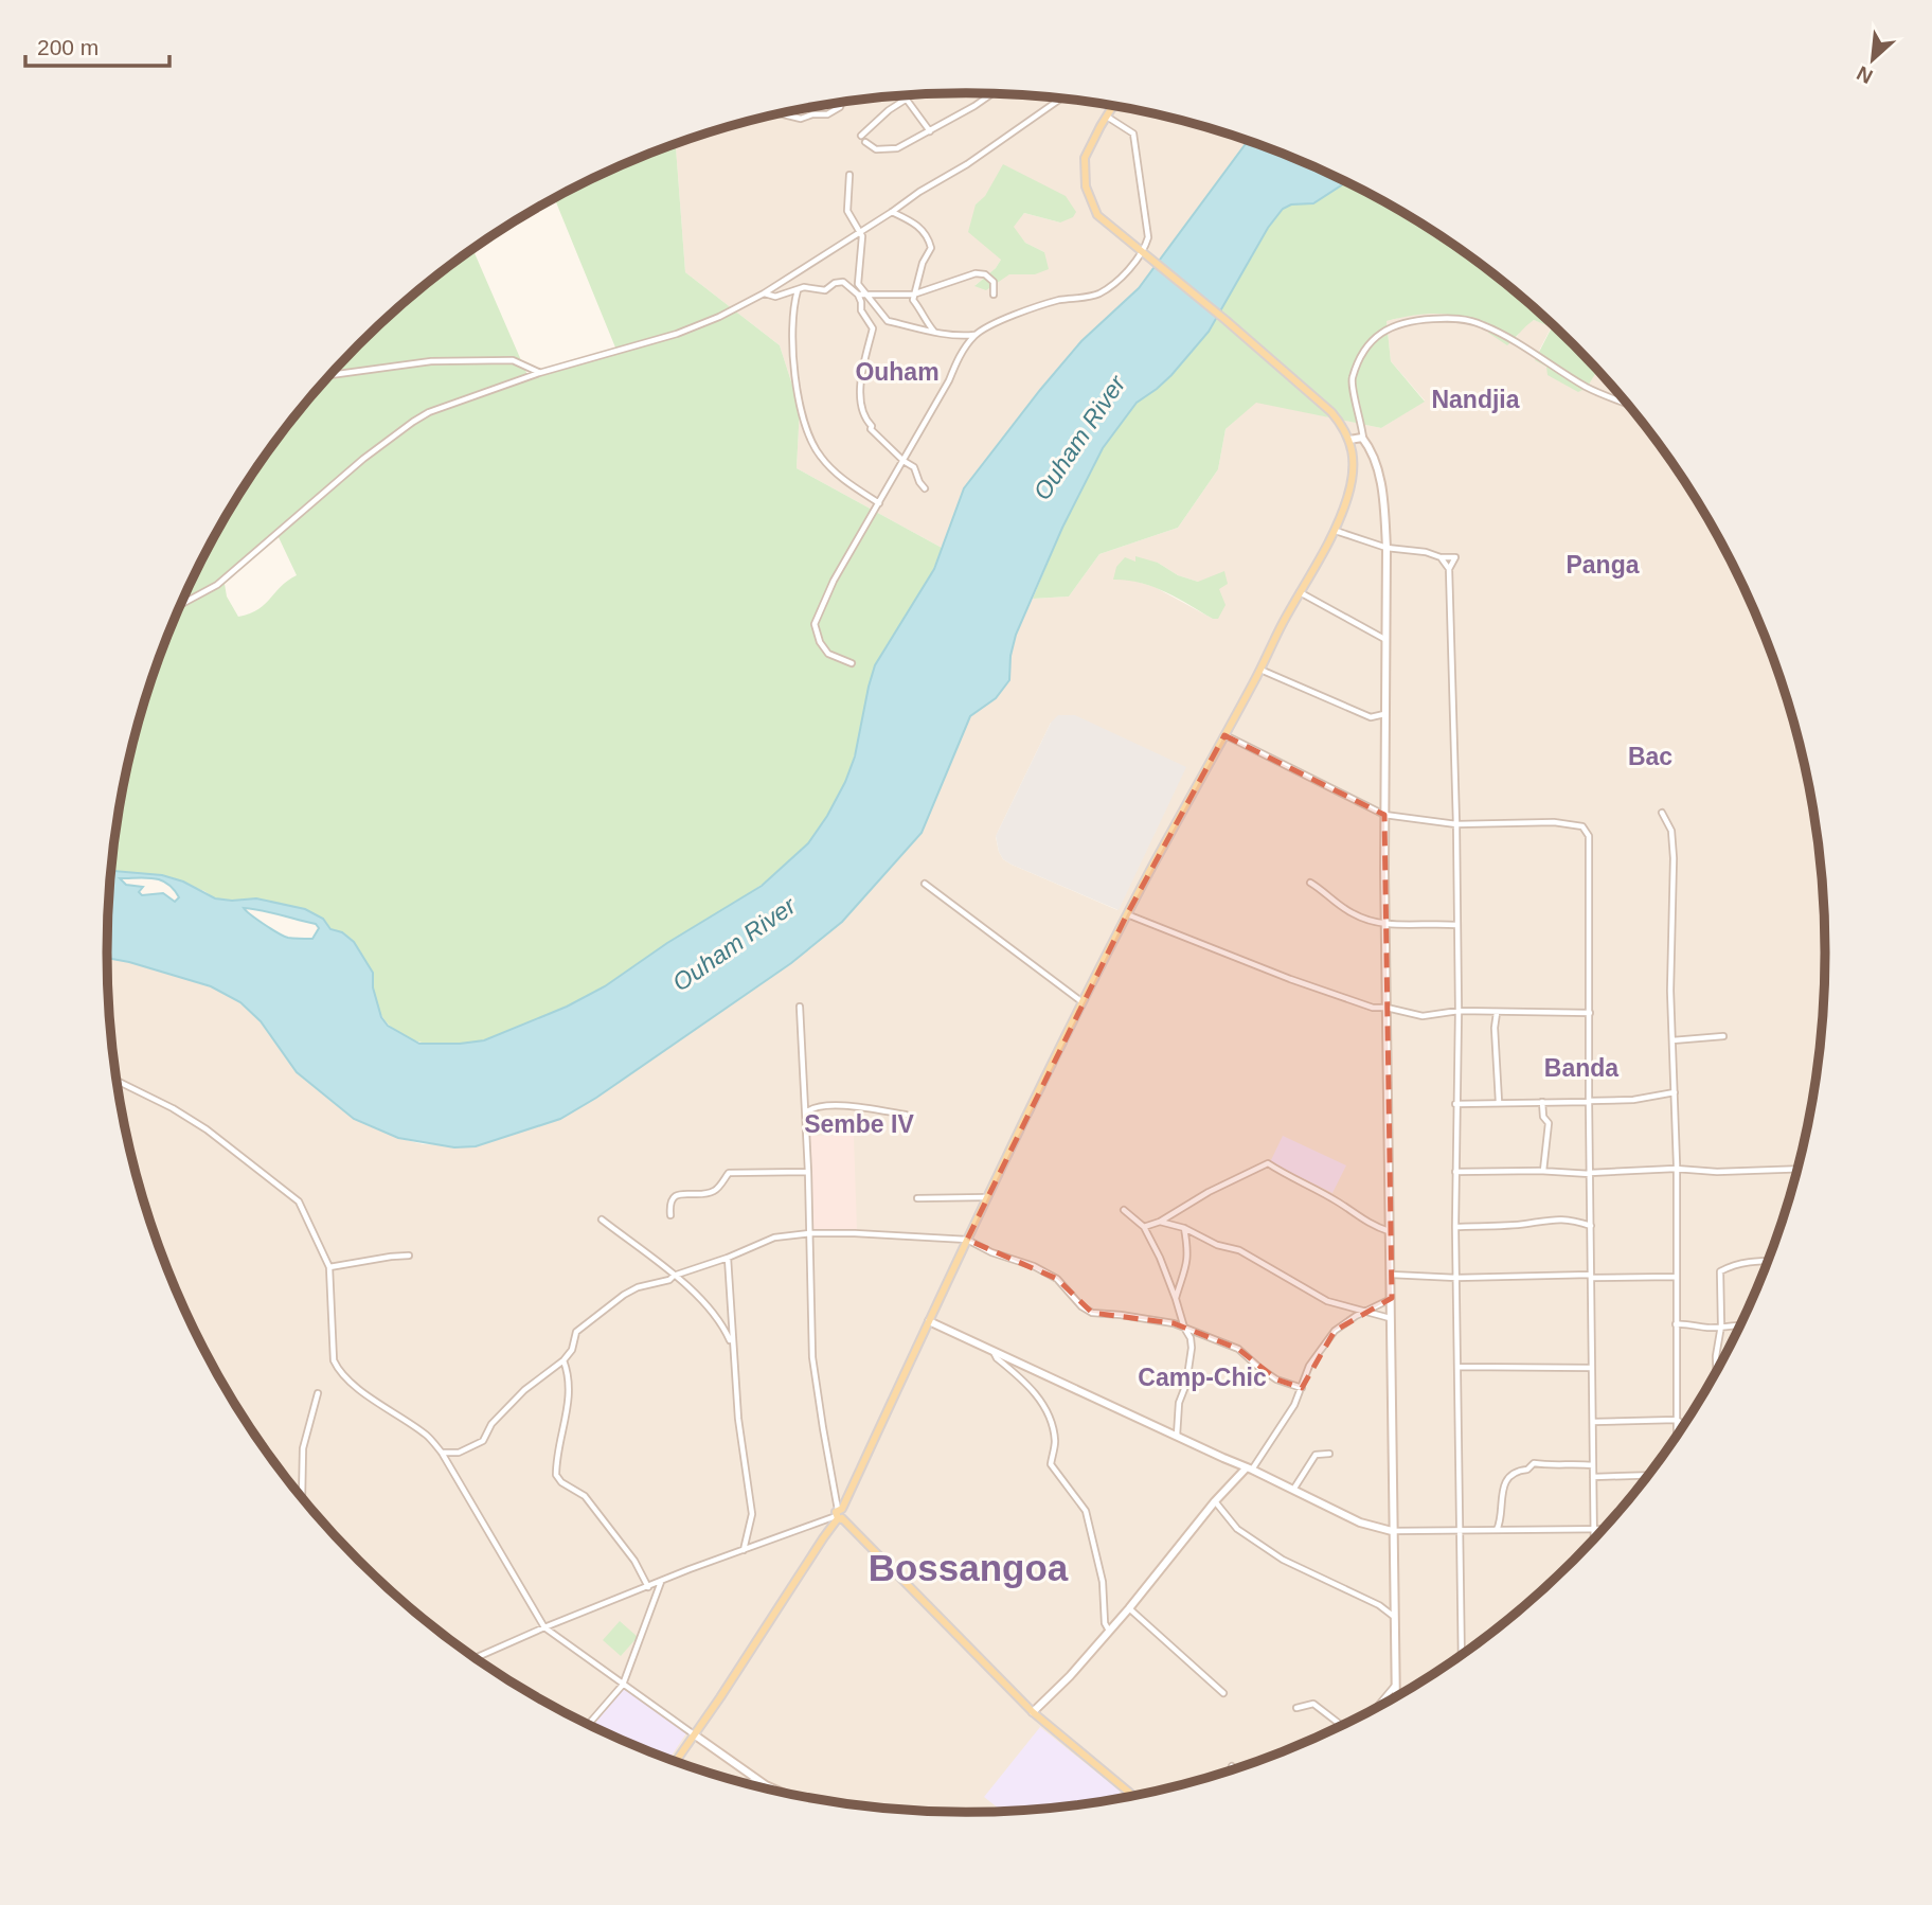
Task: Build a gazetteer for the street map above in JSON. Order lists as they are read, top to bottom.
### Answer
{
  "districts": [
    "Ouham",
    "Nandjia",
    "Panga",
    "Bac",
    "Banda",
    "Sembe IV",
    "Camp-Chic",
    "Bossangoa"
  ],
  "water": ["Ouham River"],
  "scale_bar": "200 m",
  "north": "bottom left"
}
